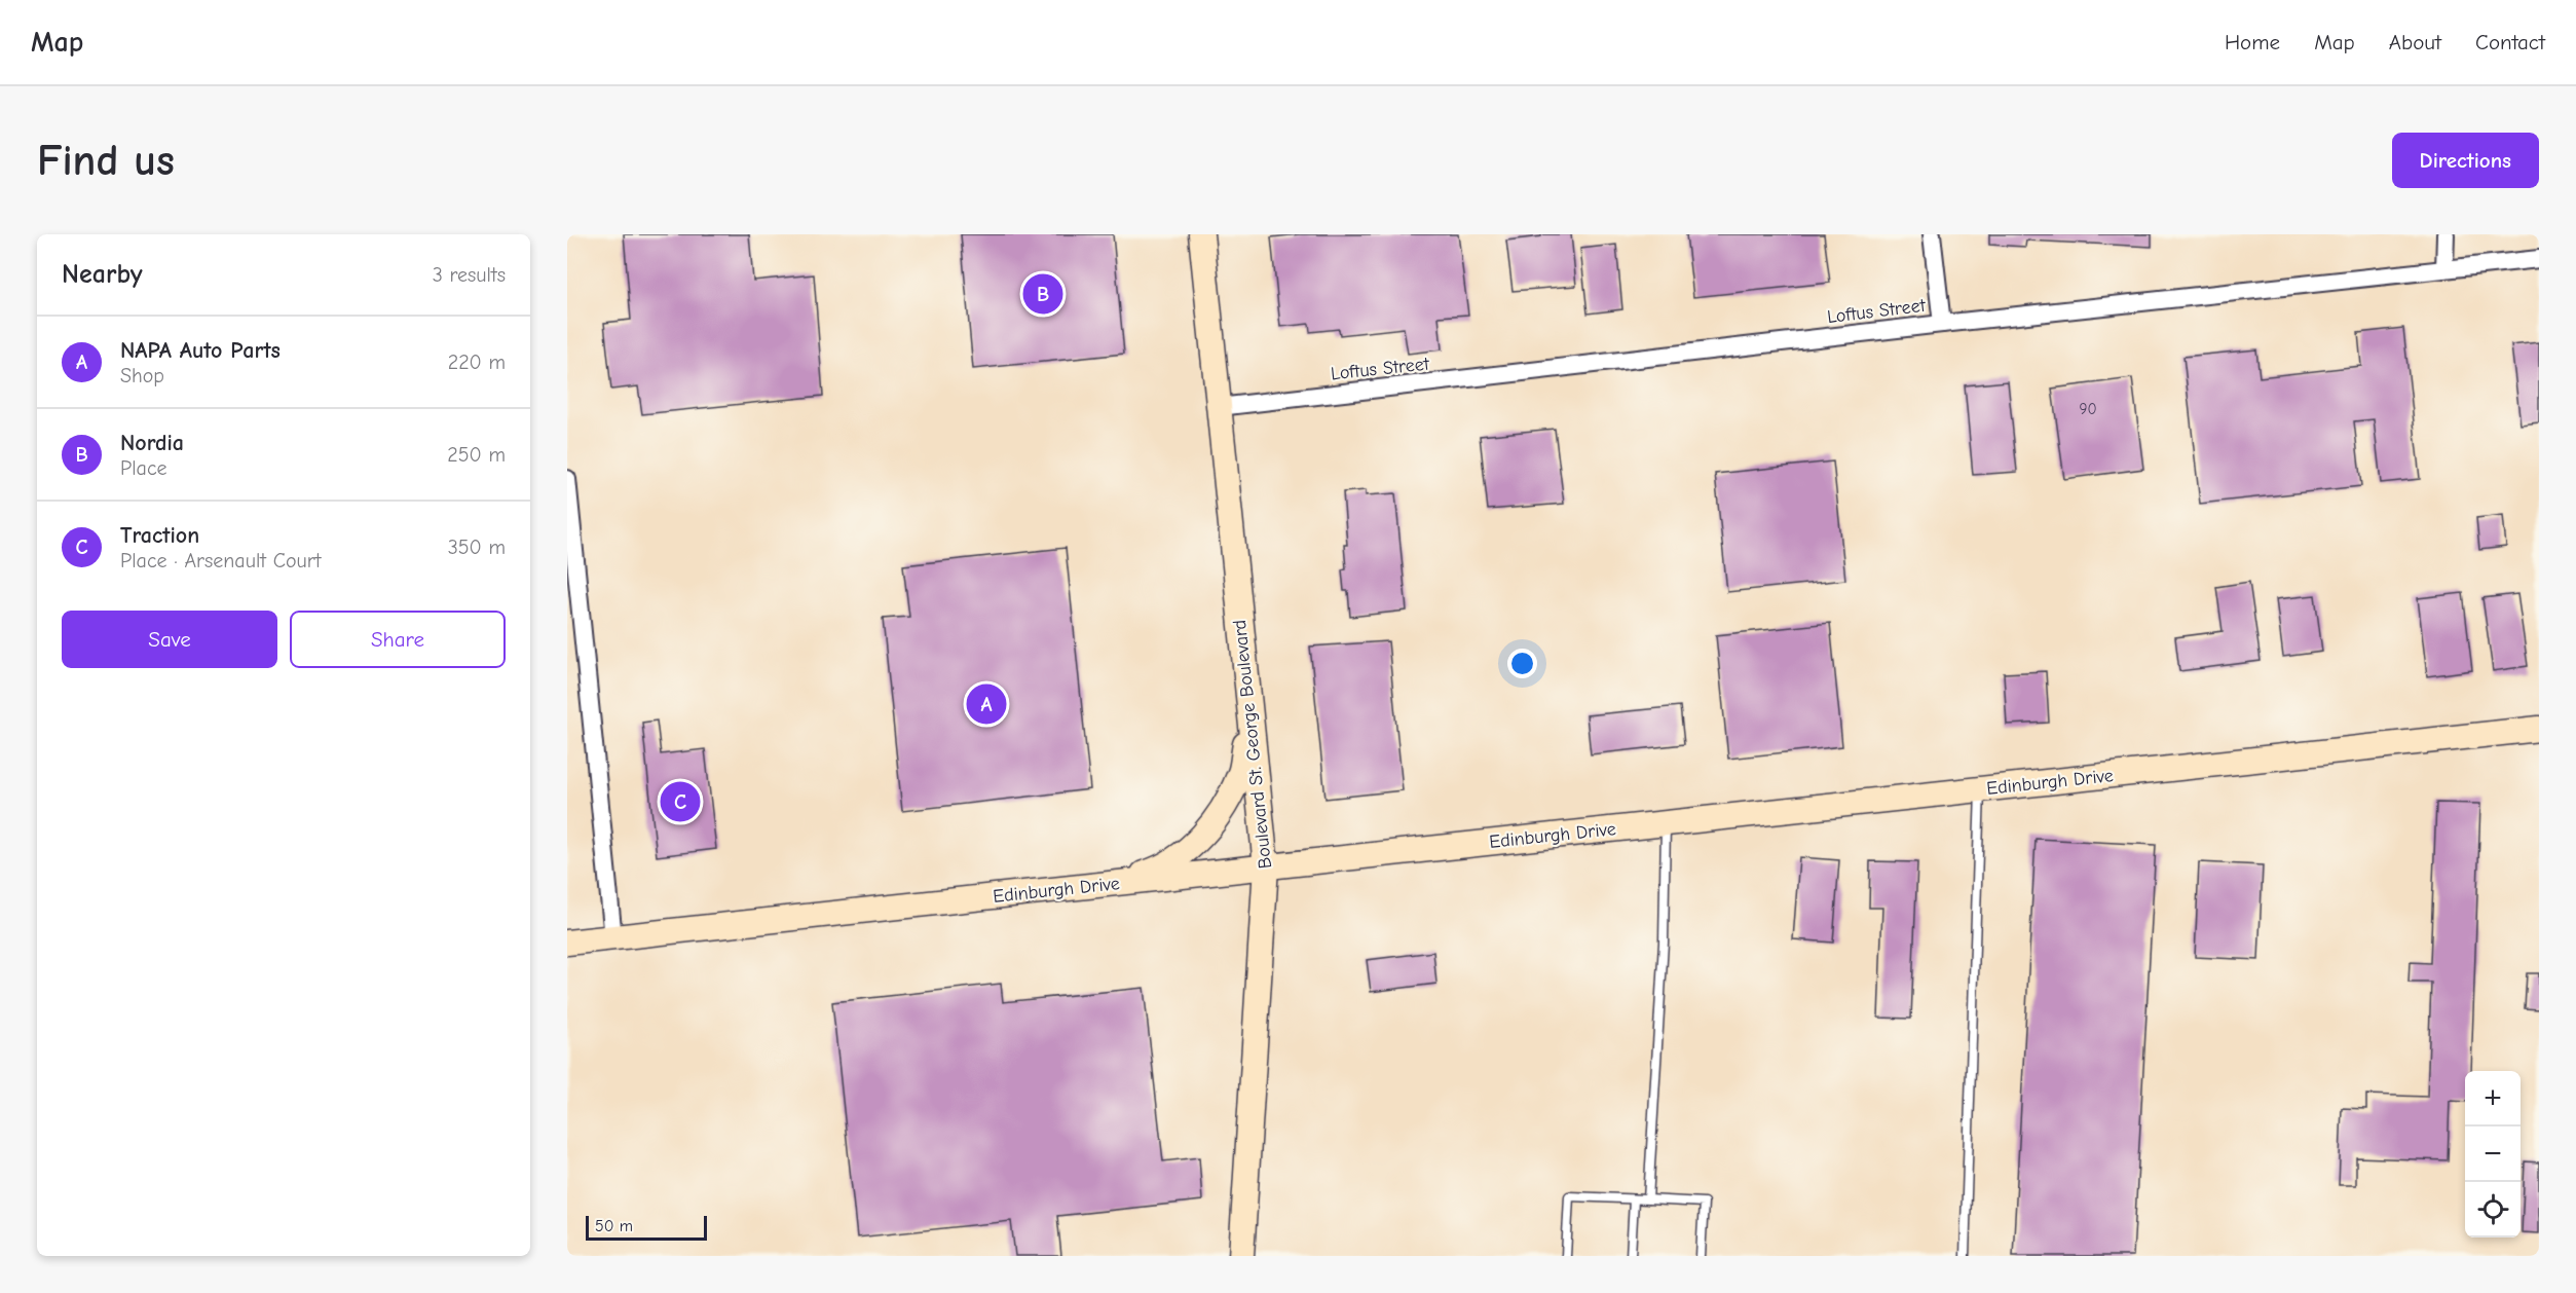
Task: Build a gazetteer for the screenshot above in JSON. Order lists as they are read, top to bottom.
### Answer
{
  "streets": {
    "street": ["Loftus Street", "Boulevard St. George Boulevard", "Edinburgh Drive"]
  },
  "crossings": [
    ["Loftus Street", "Boulevard St. George Boulevard"],
    ["Boulevard St. George Boulevard", "Edinburgh Drive"]
  ],
  "house_numbers": ["90"],
  "scale_bar": "50 m",
  "page": {
    "header": "Map",
    "nav": [
      "Home",
      "Map",
      "About",
      "Contact"
    ],
    "buttons": [
      "Directions",
      ["Save", "Share"]
    ],
    "title": "Find us",
    "heading": ["Nearby", "3 results"],
    "pins": ["B", "A", "C"],
    "list": [
      {
        "mark": "A",
        "name": "NAPA Auto Parts",
        "note": "Shop",
        "value": "220 m"
      },
      {
        "mark": "B",
        "name": "Nordia",
        "note": "Place",
        "value": "250 m"
      },
      {
        "mark": "C",
        "name": "Traction",
        "note": "Place · Arsenault Court",
        "value": "350 m"
      }
    ],
    "map_buttons": ["+", "−"],
    "scale": "50 m"
  }
}
